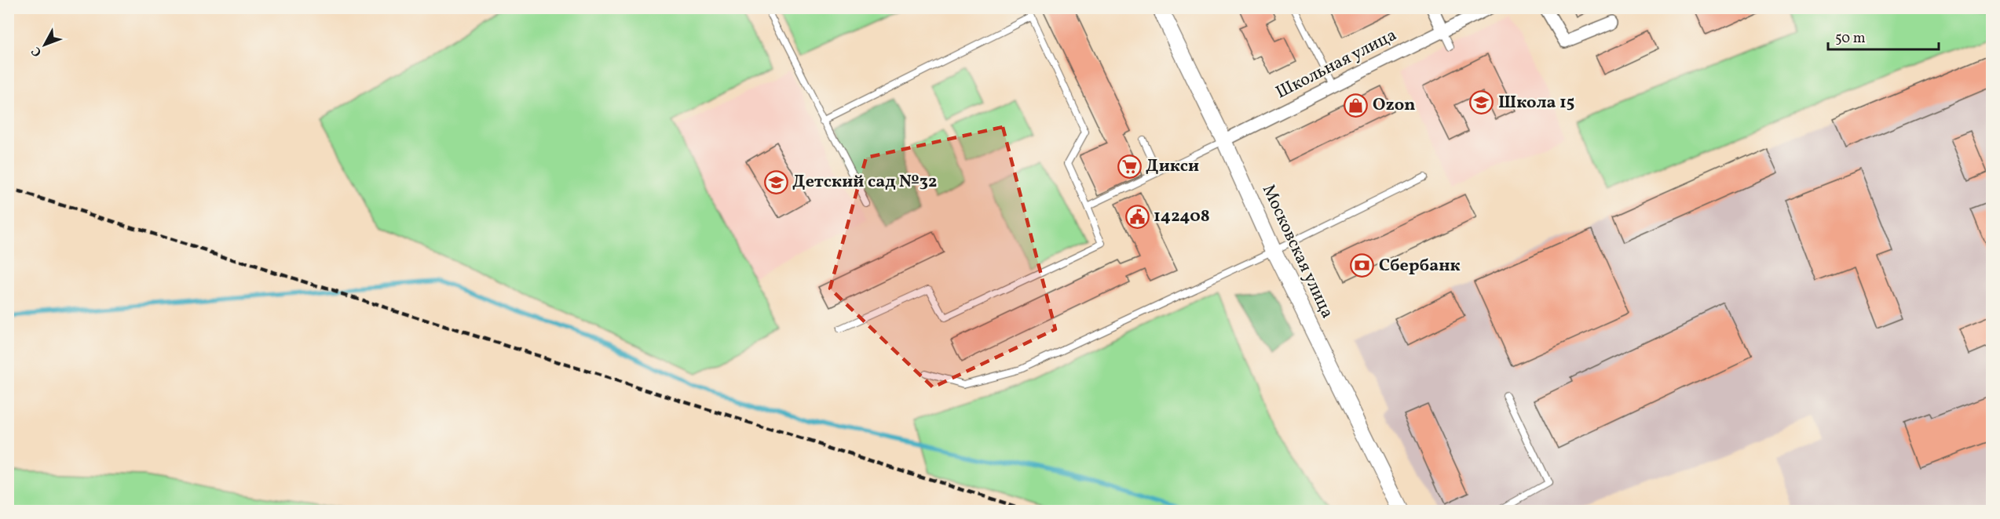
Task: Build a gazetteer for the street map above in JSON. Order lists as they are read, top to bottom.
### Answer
{
  "streets": {
    "street": ["Школьная улица", "Московская улица"]
  },
  "crossings": [
    ["Школьная улица", "Московская улица"]
  ],
  "places": {
    "school or university": ["Школа 15", "Детский сад №32"],
    "shop": ["Ozon"],
    "supermarket": ["Дикси"],
    "public building": ["142408"],
    "bank": ["Сбербанк"]
  },
  "scale_bar": "50 m",
  "north": "bottom left"
}
